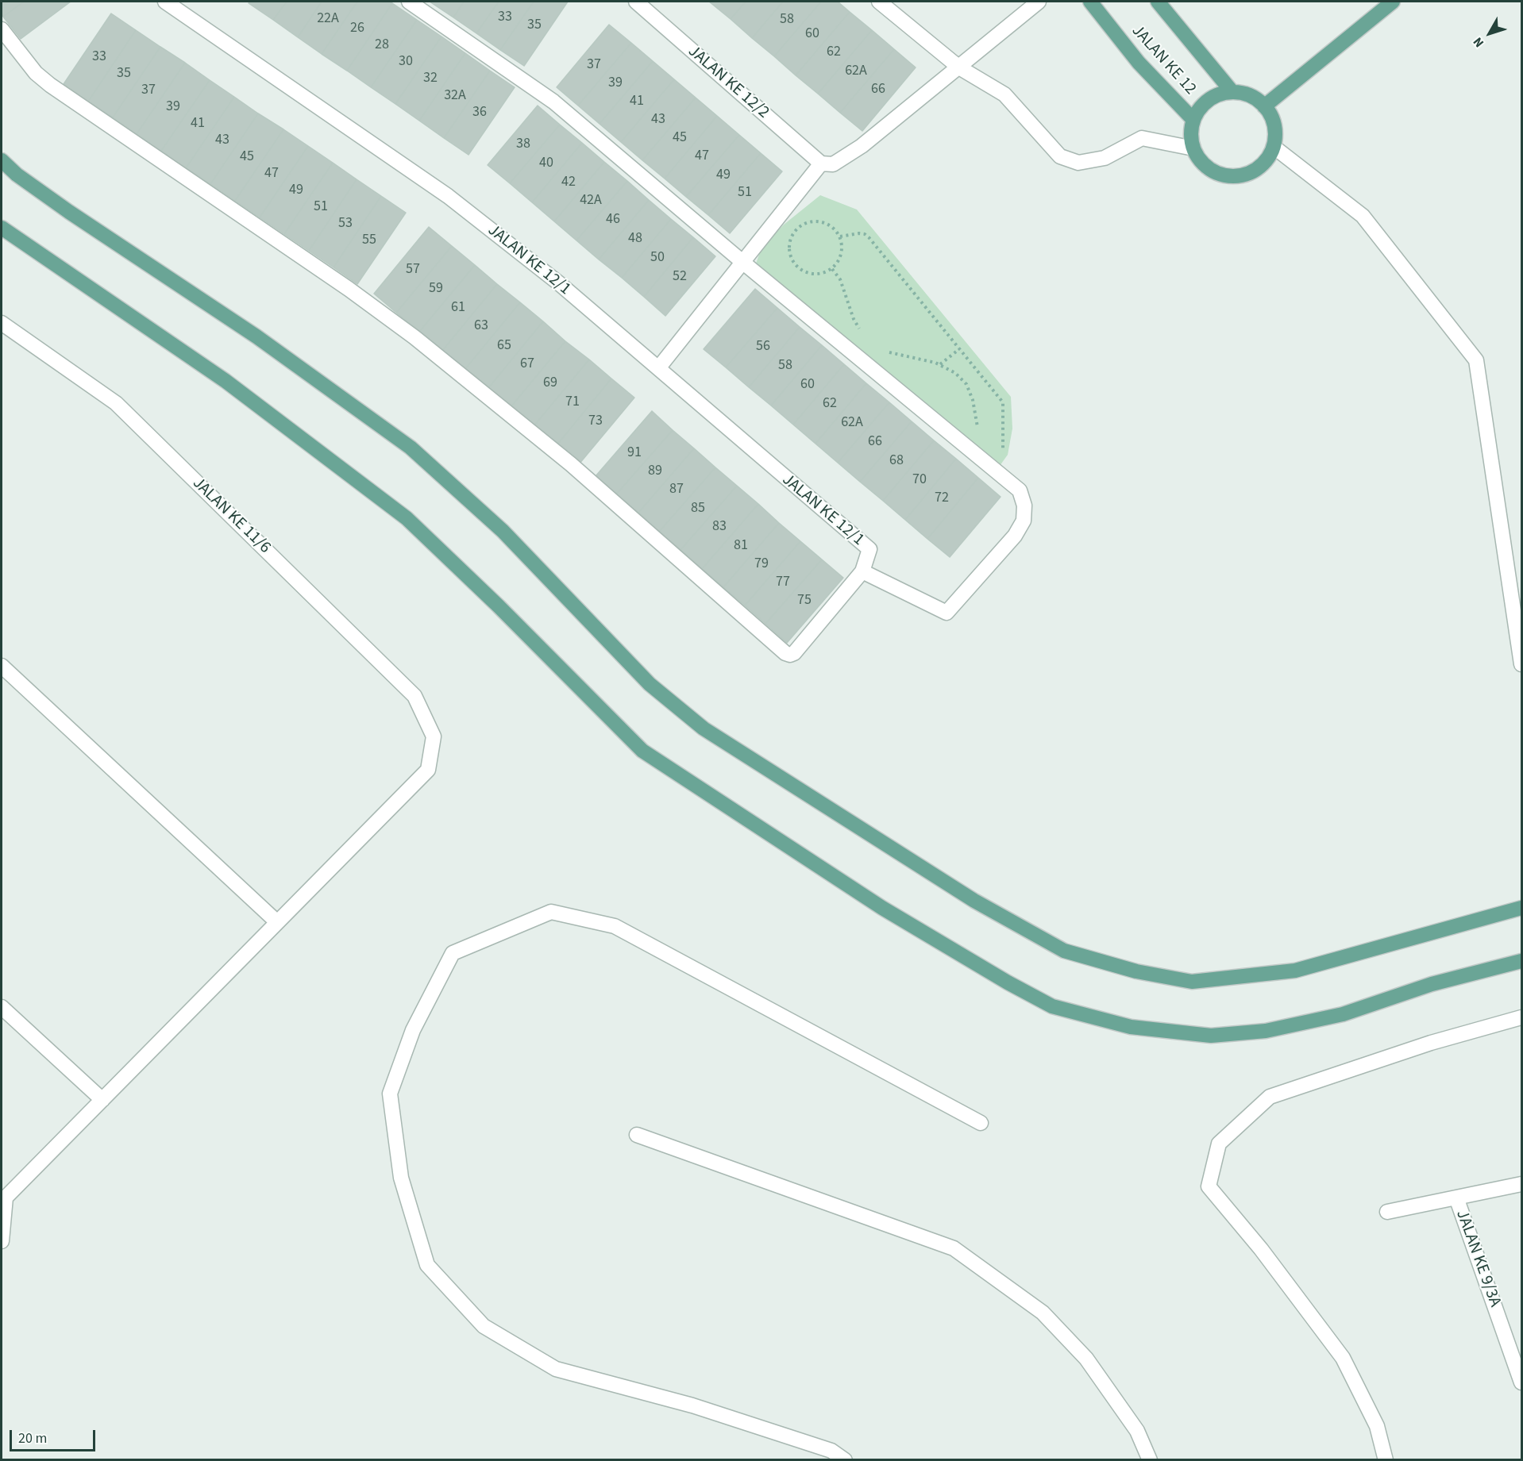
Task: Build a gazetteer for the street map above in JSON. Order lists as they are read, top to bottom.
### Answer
{
  "streets": {
    "main road": ["JALAN KE 12"],
    "street": [
      "JALAN KE 12/2",
      "JALAN KE 12/1",
      "JALAN KE 11/6",
      "JALAN KE 9/3A"
    ]
  },
  "house_numbers": [
    "33",
    "22A",
    "58",
    "35",
    "26",
    "60",
    "28",
    "62",
    "33",
    "30",
    "37",
    "62A",
    "35",
    "32",
    "39",
    "66",
    "37",
    "32A",
    "41",
    "39",
    "36",
    "43",
    "41",
    "45",
    "43",
    "38",
    "47",
    "45",
    "40",
    "47",
    "49",
    "42",
    "49",
    "51",
    "42A",
    "51",
    "46",
    "53",
    "48",
    "55",
    "50",
    "57",
    "52",
    "59",
    "61",
    "63",
    "65",
    "56",
    "67",
    "58",
    "69",
    "60",
    "71",
    "62",
    "73",
    "62A",
    "66",
    "91",
    "68",
    "89",
    "70",
    "87",
    "72",
    "85",
    "83",
    "81",
    "79",
    "77",
    "75"
  ],
  "scale_bar": "20 m",
  "north": "bottom left"
}
